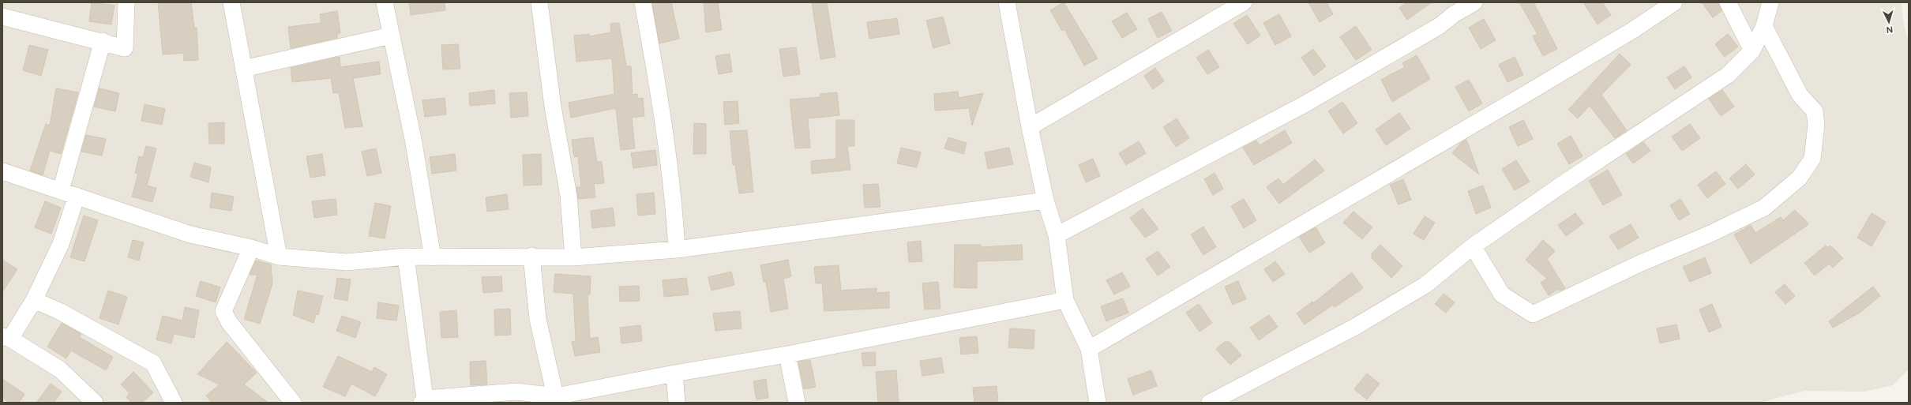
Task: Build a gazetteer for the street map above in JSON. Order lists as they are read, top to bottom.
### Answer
{
  "north": "bottom"
}
